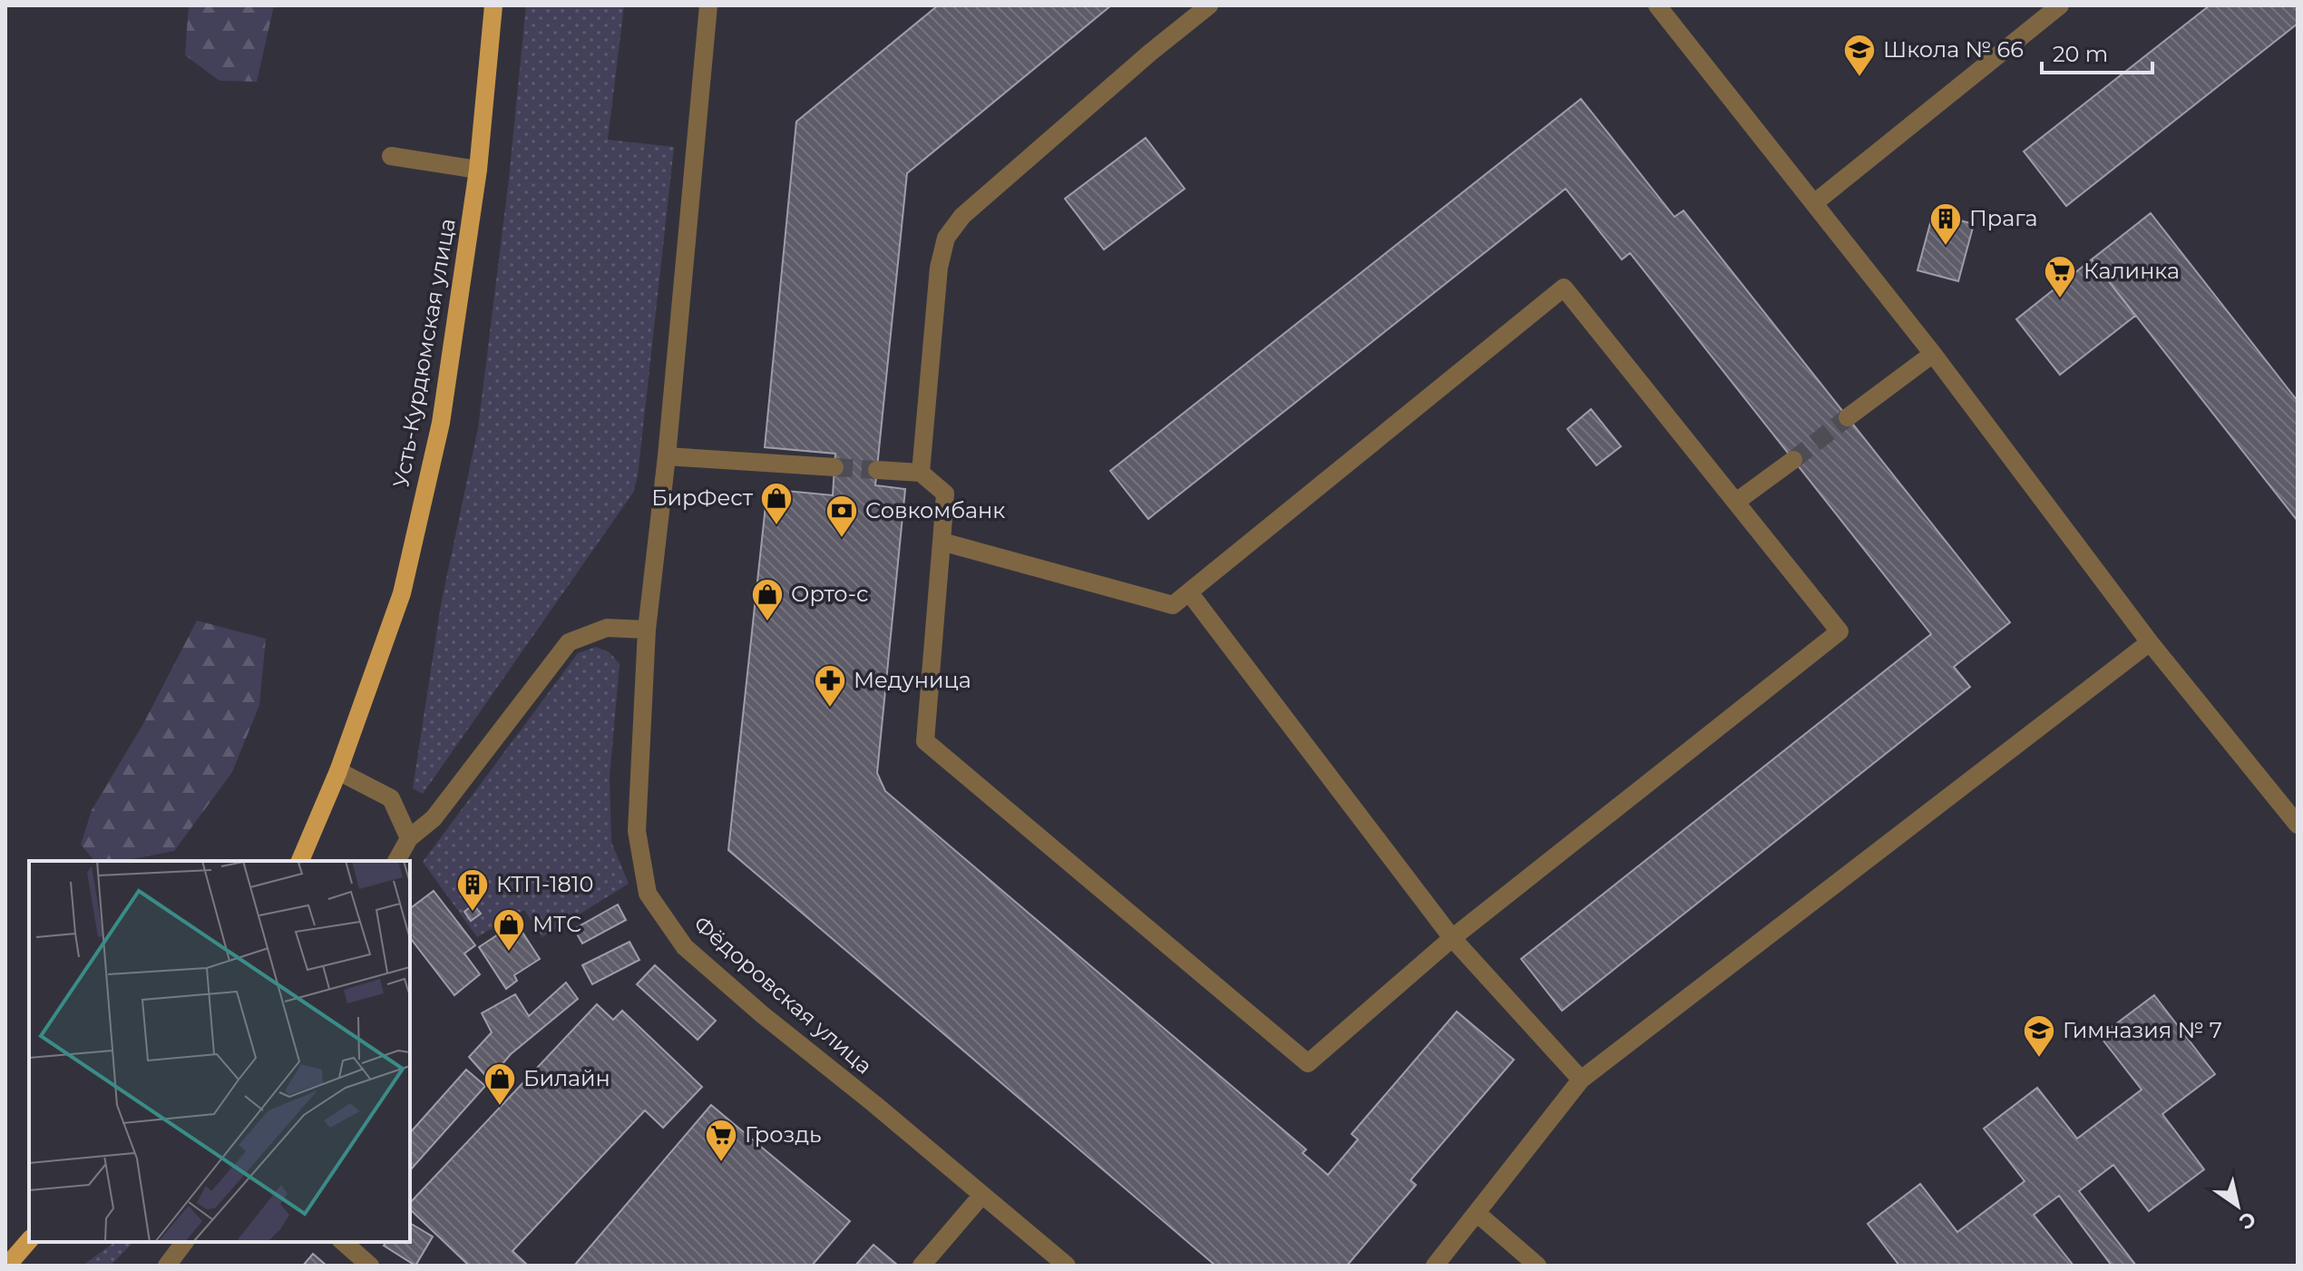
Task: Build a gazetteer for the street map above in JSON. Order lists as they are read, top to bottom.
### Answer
{
  "streets": {
    "main road": ["Усть-Курдюмская улица"],
    "street": ["Фёдоровская улица"]
  },
  "places": {
    "school or university": ["Школа № 66", "Гимназия № 7"],
    "building": ["Прага", "КТП-1810"],
    "supermarket": ["Калинка", "Гроздь"],
    "shop": [
      "БирФест",
      "Орто-с",
      "МТС",
      "Билайн"
    ],
    "bank": ["Совкомбанк"],
    "pharmacy": ["Медуница"]
  },
  "scale_bar": "20 m",
  "north": "bottom right"
}
